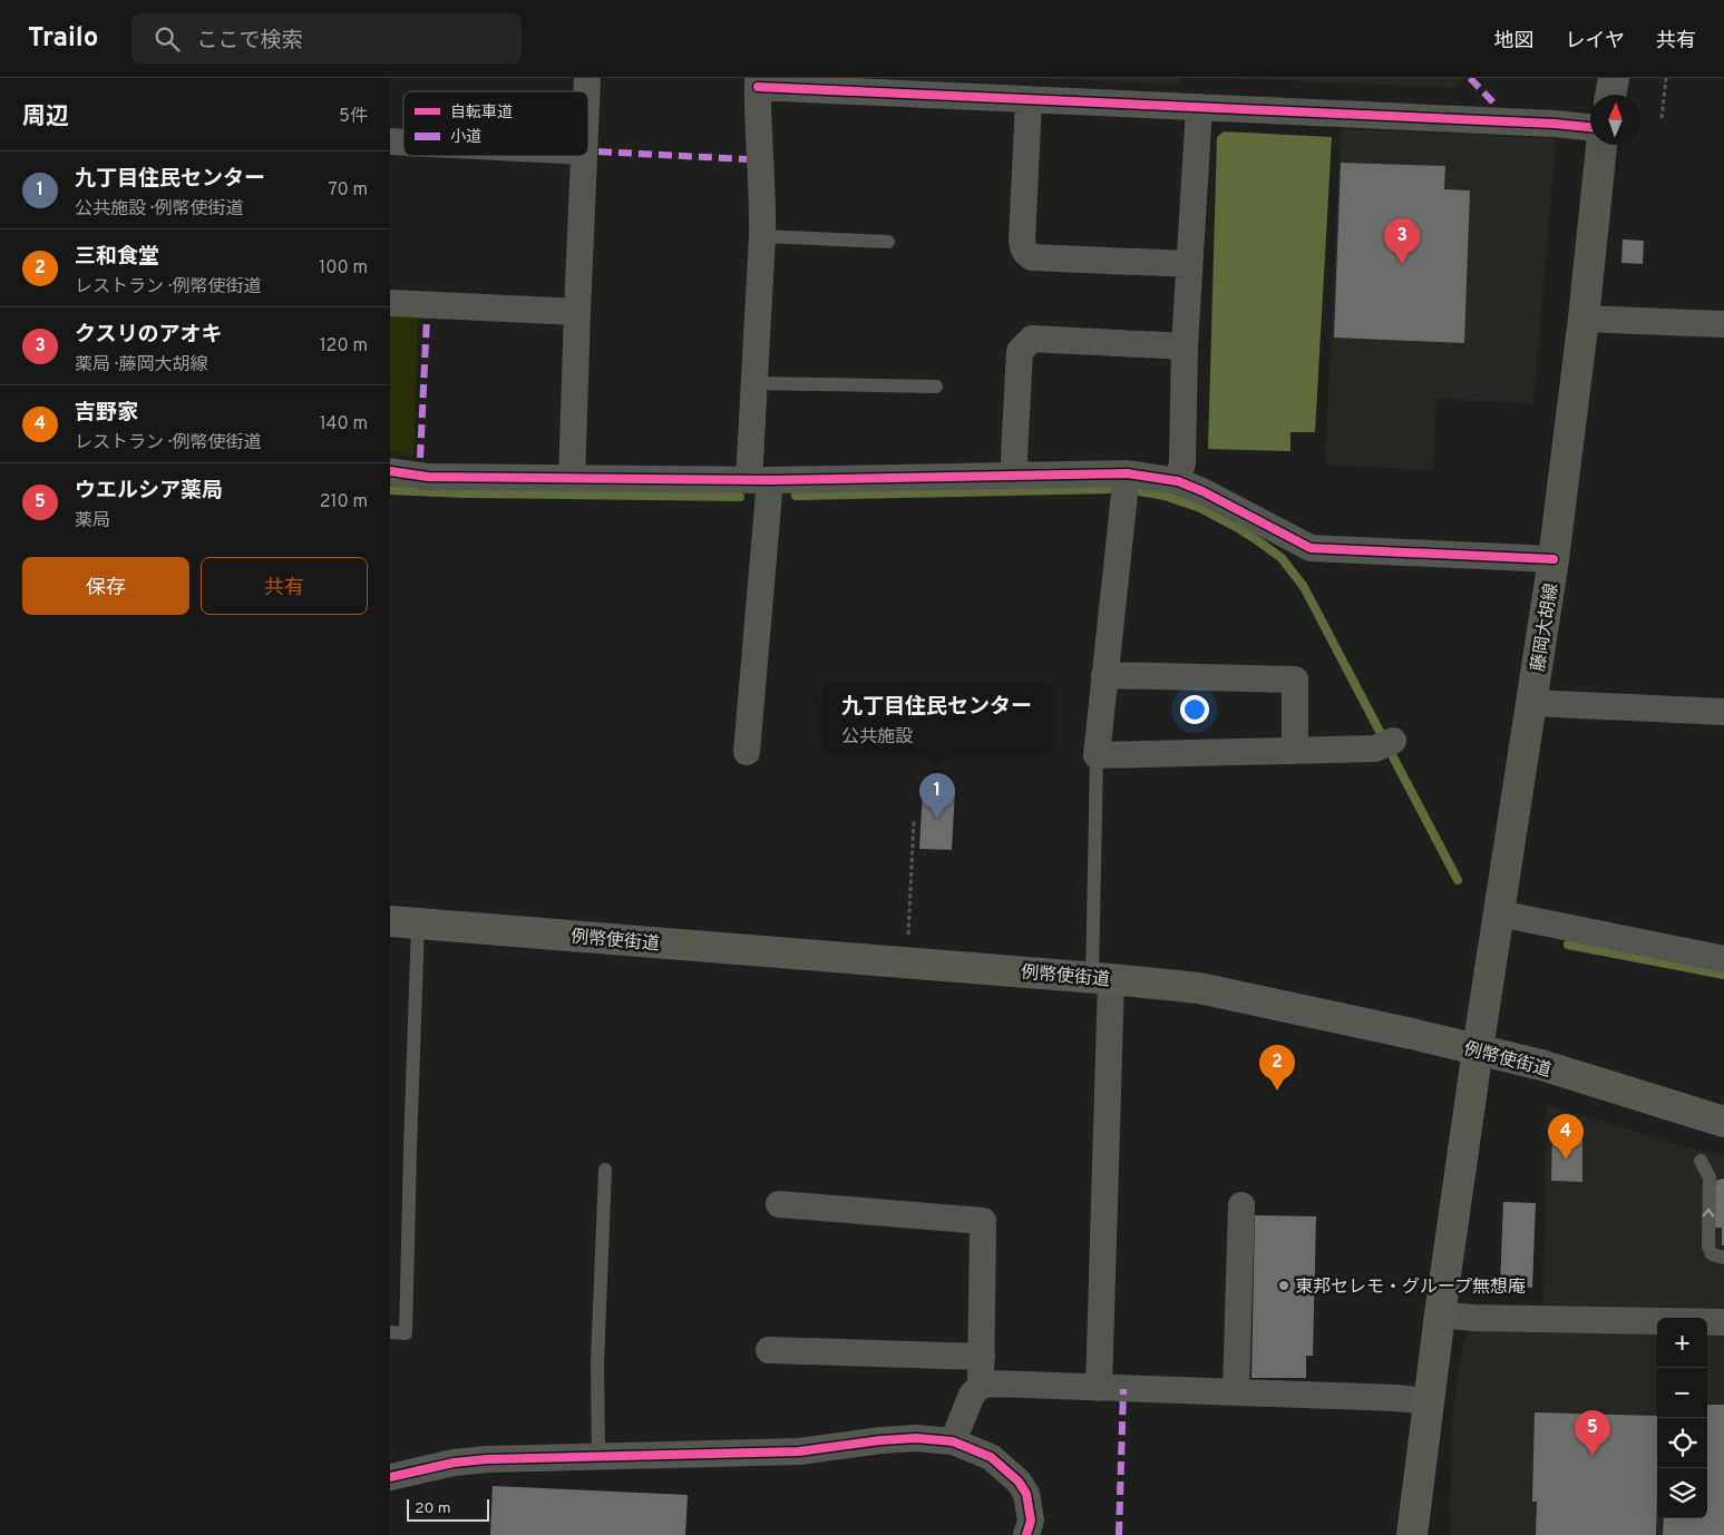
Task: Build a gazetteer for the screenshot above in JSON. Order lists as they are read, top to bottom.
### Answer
{
  "streets": {
    "main road": ["藤岡大胡線", "例幣使街道"]
  },
  "crossings": [
    ["藤岡大胡線", "例幣使街道"]
  ],
  "places": ["東邦セレモ・グループ無想庵"],
  "legend": ["自転車道", "小道"],
  "scale_bar": "20 m",
  "north": "top",
  "page": {
    "header": "Trailo",
    "search": "ここで検索",
    "nav": ["地図", "レイヤ", "共有"],
    "heading": ["周辺", "5件"],
    "list": [
      {
        "mark": "1",
        "name": "九丁目住民センター",
        "note": "公共施設 · 例幣使街道",
        "value": "70 m"
      },
      {
        "mark": "2",
        "name": "三和食堂",
        "note": "レストラン · 例幣使街道",
        "value": "100 m"
      },
      {
        "mark": "3",
        "name": "クスリのアオキ",
        "note": "薬局 · 藤岡大胡線",
        "value": "120 m"
      },
      {
        "mark": "4",
        "name": "吉野家",
        "note": "レストラン · 例幣使街道",
        "value": "140 m"
      },
      {
        "mark": "5",
        "name": "ウエルシア薬局",
        "note": "薬局",
        "value": "210 m"
      }
    ],
    "pins": [
      "3",
      "1",
      "2",
      "4",
      "5"
    ],
    "buttons": ["保存", "共有"],
    "popup": ["九丁目住民センター", "公共施設"],
    "map_buttons": ["+", "−"],
    "scale": "20 m"
  }
}
